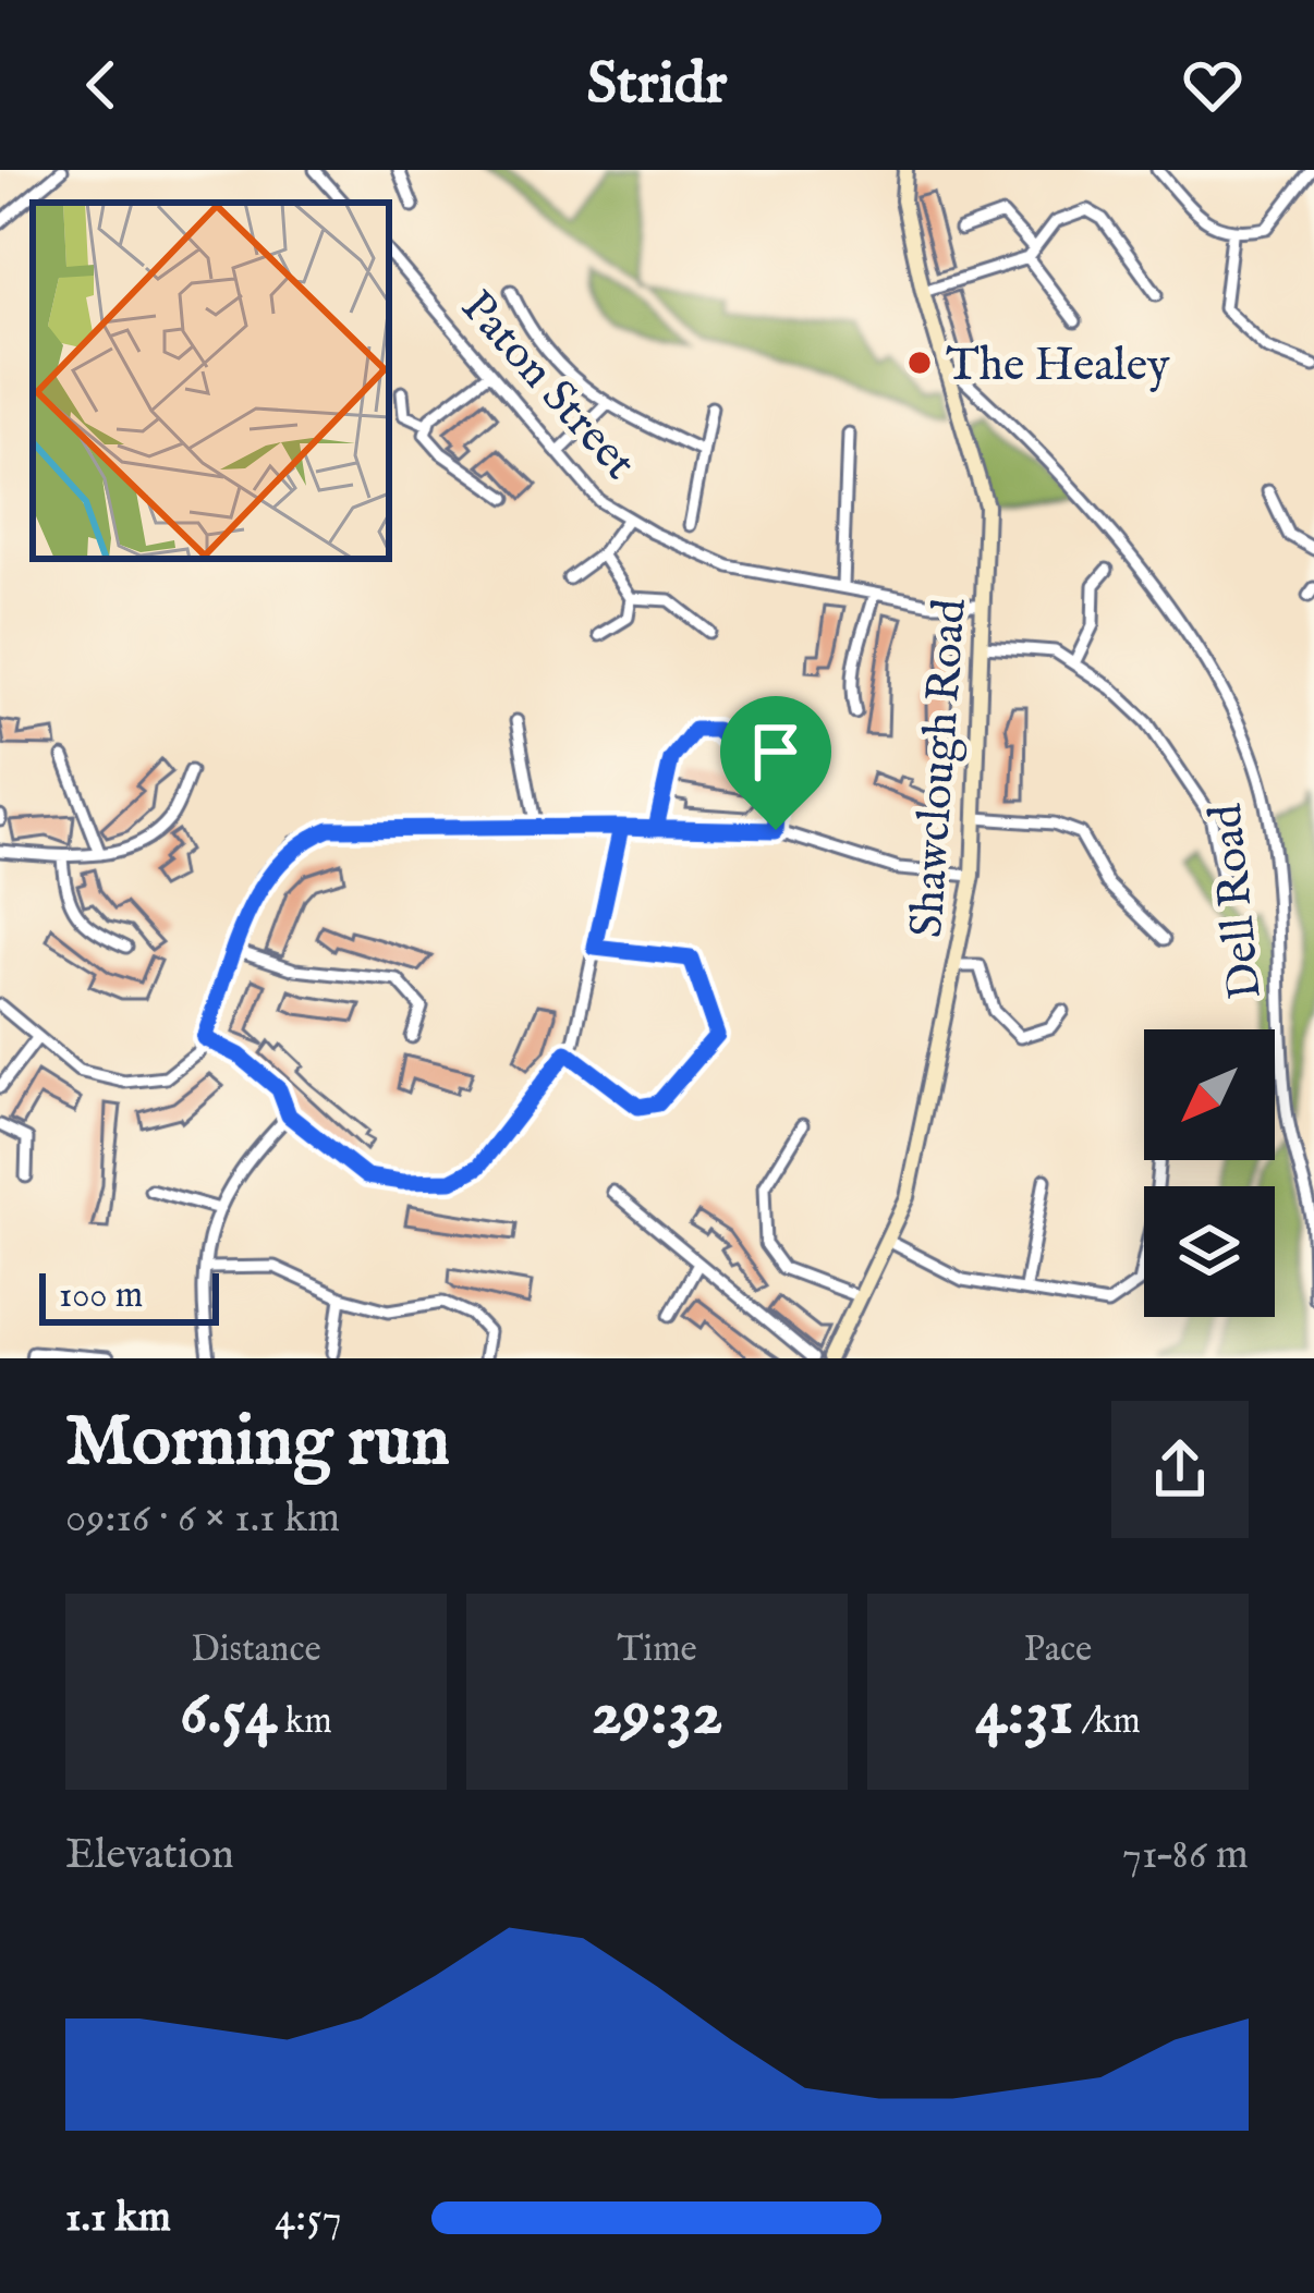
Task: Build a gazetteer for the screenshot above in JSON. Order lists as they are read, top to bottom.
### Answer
{
  "streets": {
    "main road": ["Shawclough Road"],
    "street": ["Paton Street", "Dell Road"]
  },
  "crossings": [
    ["Paton Street", "Shawclough Road"],
    ["Shawclough Road", "Dell Road"]
  ],
  "places": ["The Healey"],
  "scale_bar": "100 m",
  "north": "bottom left",
  "page": {
    "header": "Stridr",
    "scale": "100 m",
    "heading": ["Morning run", "09:16 · 6 × 1.1 km"],
    "stats": [
      ["Distance", "6.54 km"],
      ["Time", "29:32"],
      ["Pace", "4:31 /km"]
    ],
    "chart": ["Elevation", "71–86 m"],
    "list": [
      {
        "name": "1.1 km",
        "note": "4:57"
      }
    ]
  }
}
